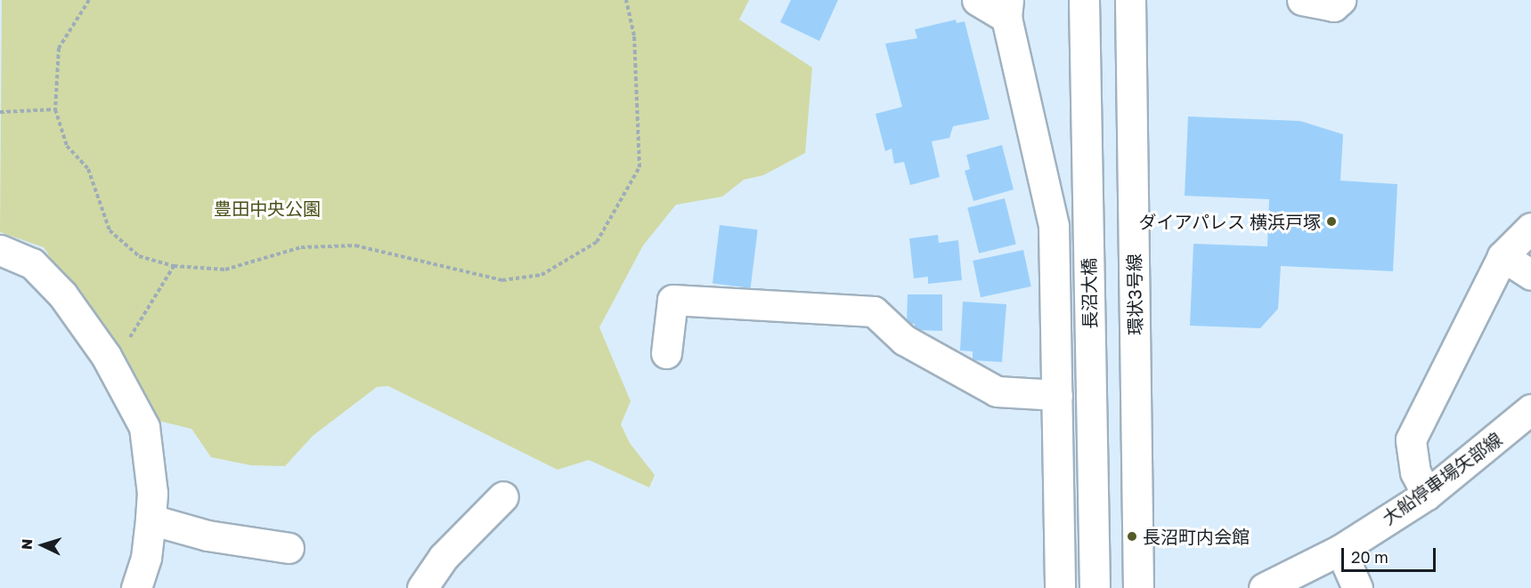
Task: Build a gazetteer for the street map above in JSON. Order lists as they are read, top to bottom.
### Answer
{
  "streets": {
    "street": ["長沼大橋", "環状3号線", "大船停車場矢部線"]
  },
  "parks": ["豊田中央公園"],
  "places": ["ダイアパレス 横浜戸塚", "長沼町内会館"],
  "scale_bar": "20 m",
  "north": "left"
}
